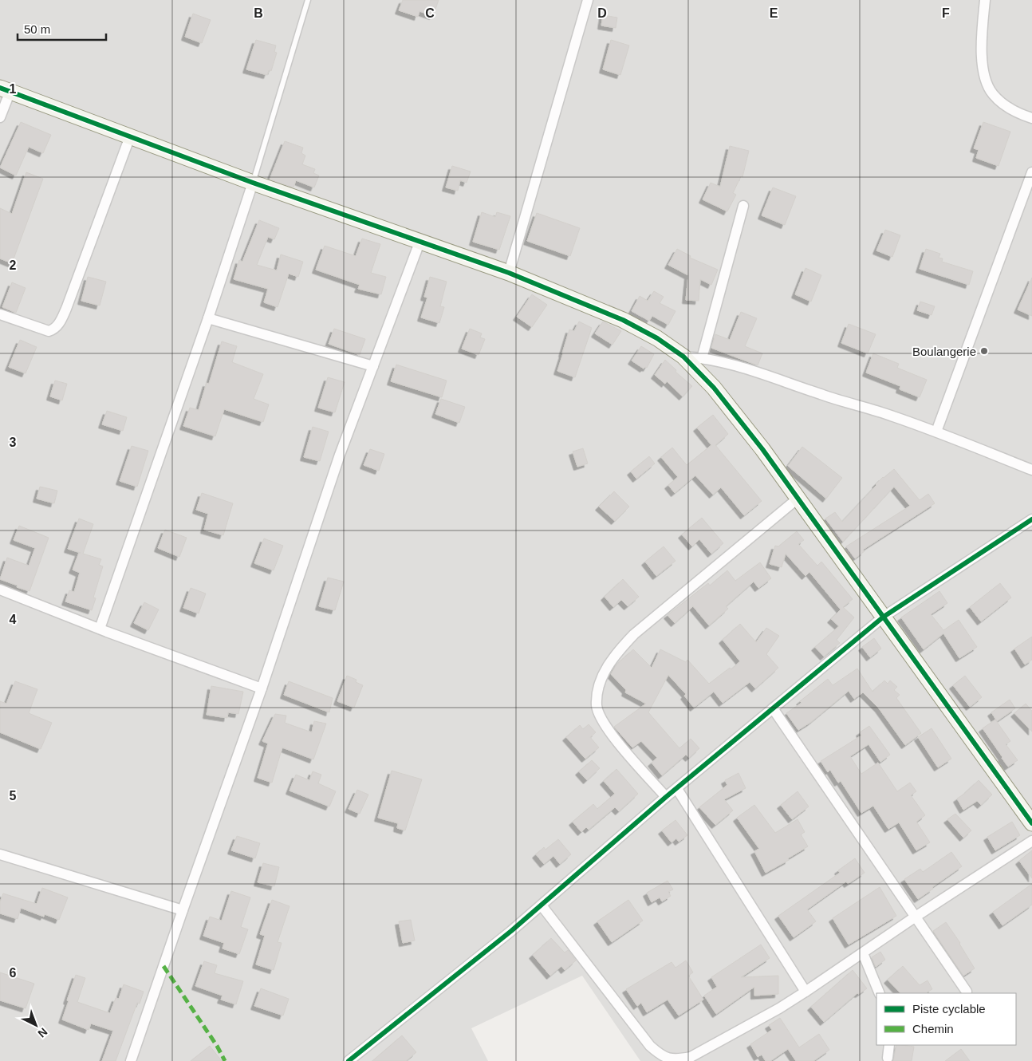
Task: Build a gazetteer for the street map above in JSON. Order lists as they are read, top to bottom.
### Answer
{
  "places": ["Boulangerie"],
  "legend": ["Piste cyclable", "Chemin"],
  "scale_bar": "50 m",
  "north": "bottom right",
  "grid": {
    "columns": [
      "B",
      "C",
      "D",
      "E",
      "F"
    ],
    "rows": [
      "1",
      "2",
      "3",
      "4",
      "5",
      "6"
    ]
  }
}
